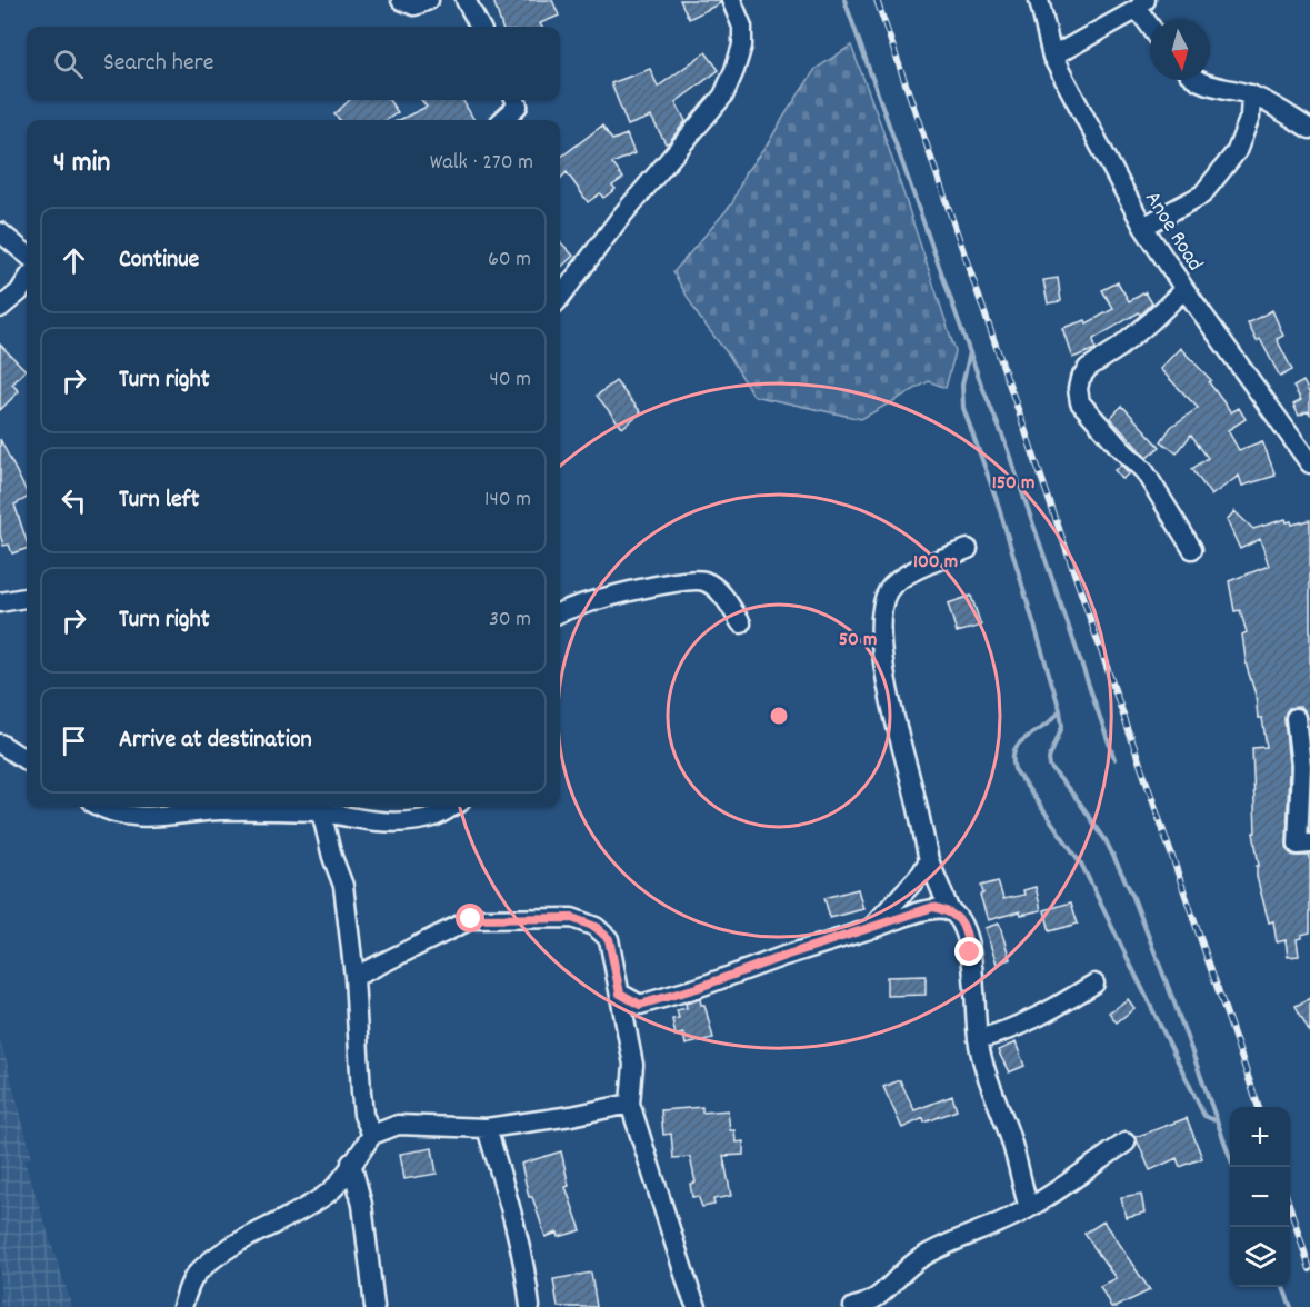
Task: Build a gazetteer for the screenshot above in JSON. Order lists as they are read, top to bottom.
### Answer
{
  "streets": {
    "street": ["Anoe Road"]
  },
  "north": "bottom",
  "page": {
    "search": "Search here",
    "heading": ["4 min", "Walk · 270 m"],
    "list": [
      ["Continue", "60 m"],
      ["Turn right", "40 m"],
      ["Turn left", "140 m"],
      ["Turn right", "30 m"],
      "Arrive at destination"
    ],
    "map_buttons": ["+", "−"]
  },
  "rings": ["150 m", "100 m", "50 m"]
}
